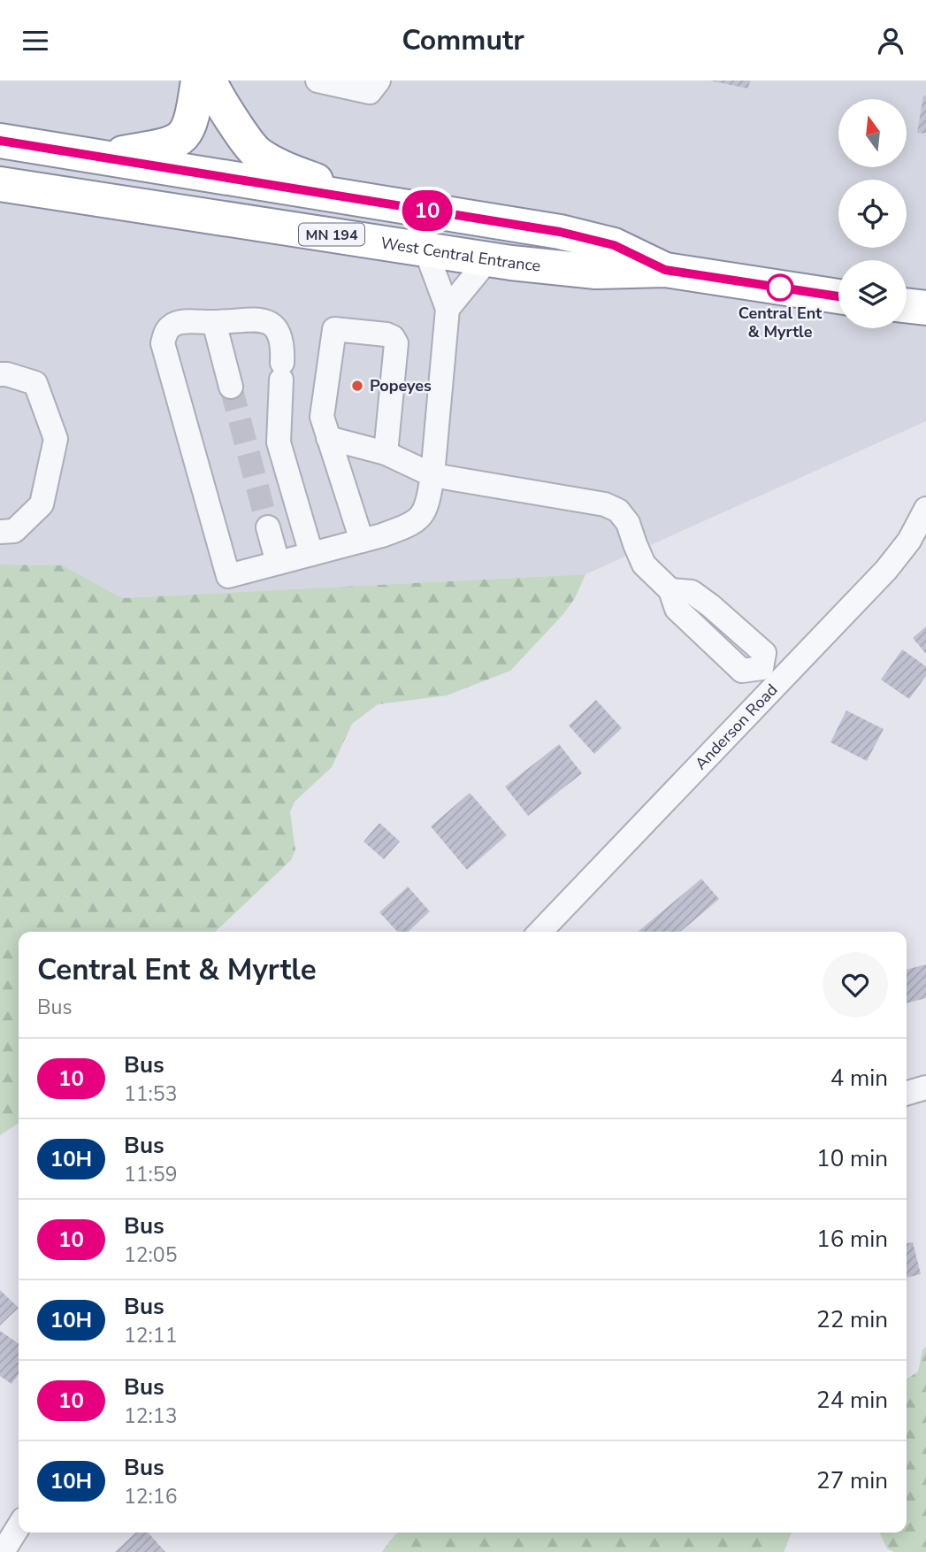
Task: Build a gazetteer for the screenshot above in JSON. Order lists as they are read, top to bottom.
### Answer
{
  "streets": {
    "highway": ["MN 194", "West Central Entrance"],
    "street": ["Anderson Road"]
  },
  "places": ["Central Ent & Myrtle", "Popeyes"],
  "lines": ["bus line 10"],
  "north": "top",
  "page": {
    "header": "Commutr",
    "on_map": "10",
    "heading": ["Central Ent & Myrtle", "Bus"],
    "list": [
      {
        "mark": "10",
        "name": "Bus",
        "note": "11:53",
        "value": "4 min"
      },
      {
        "mark": "10H",
        "name": "Bus",
        "note": "11:59",
        "value": "10 min"
      },
      {
        "mark": "10",
        "name": "Bus",
        "note": "12:05",
        "value": "16 min"
      },
      {
        "mark": "10H",
        "name": "Bus",
        "note": "12:11",
        "value": "22 min"
      },
      {
        "mark": "10",
        "name": "Bus",
        "note": "12:13",
        "value": "24 min"
      },
      {
        "mark": "10H",
        "name": "Bus",
        "note": "12:16",
        "value": "27 min"
      }
    ]
  }
}
